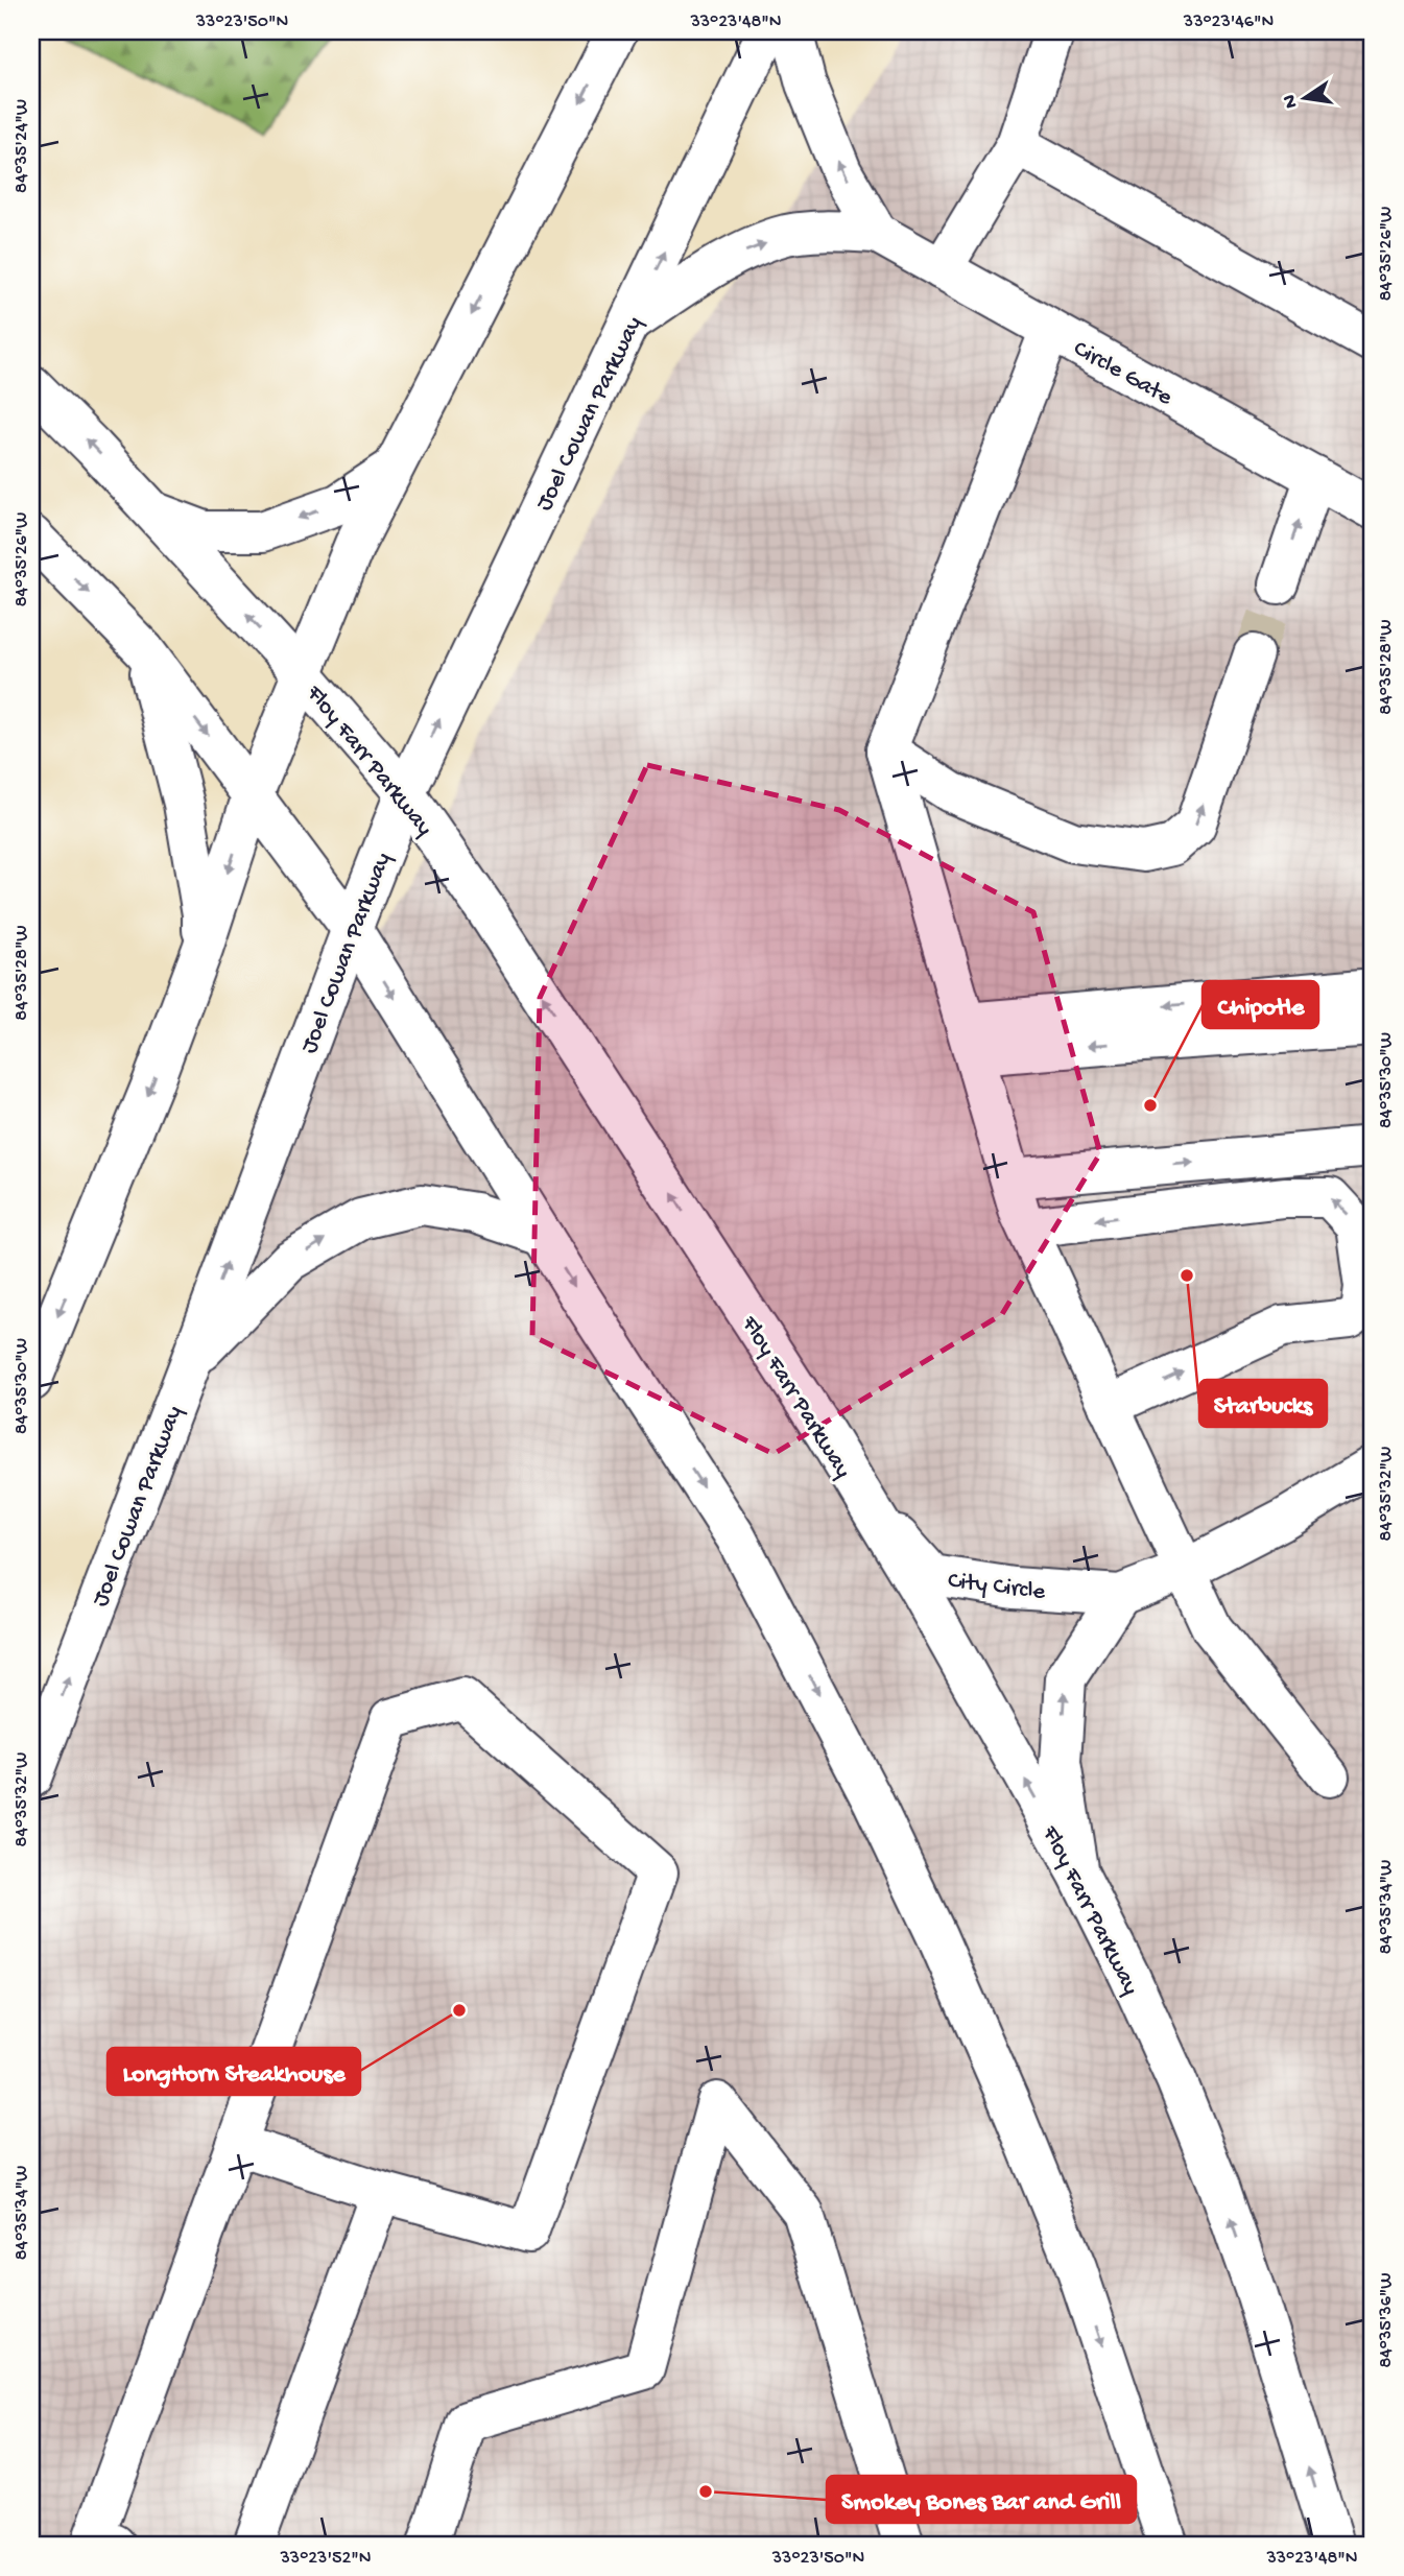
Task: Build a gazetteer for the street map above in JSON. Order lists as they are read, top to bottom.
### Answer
{
  "streets": {
    "main road": [
      "Circle Gate",
      "Joel Cowan Parkway",
      "Floy Farr Parkway",
      "City Circle"
    ]
  },
  "crossings": [
    ["Circle Gate", "Joel Cowan Parkway"],
    ["Joel Cowan Parkway", "Floy Farr Parkway"],
    ["Floy Farr Parkway", "City Circle"]
  ],
  "places": [
    "Chipotle",
    "Starbucks",
    "LongHorn Steakhouse",
    "Smokey Bones Bar and Grill"
  ],
  "north": "left",
  "coordinates": [
    "33°23'50\"N",
    "33°23'48\"N",
    "33°23'46\"N",
    "84°35'24\"W",
    "84°35'26\"W",
    "84°35'28\"W",
    "84°35'30\"W",
    "84°35'32\"W",
    "84°35'34\"W",
    "84°35'36\"W",
    "33°23'52\"N"
  ]
}
